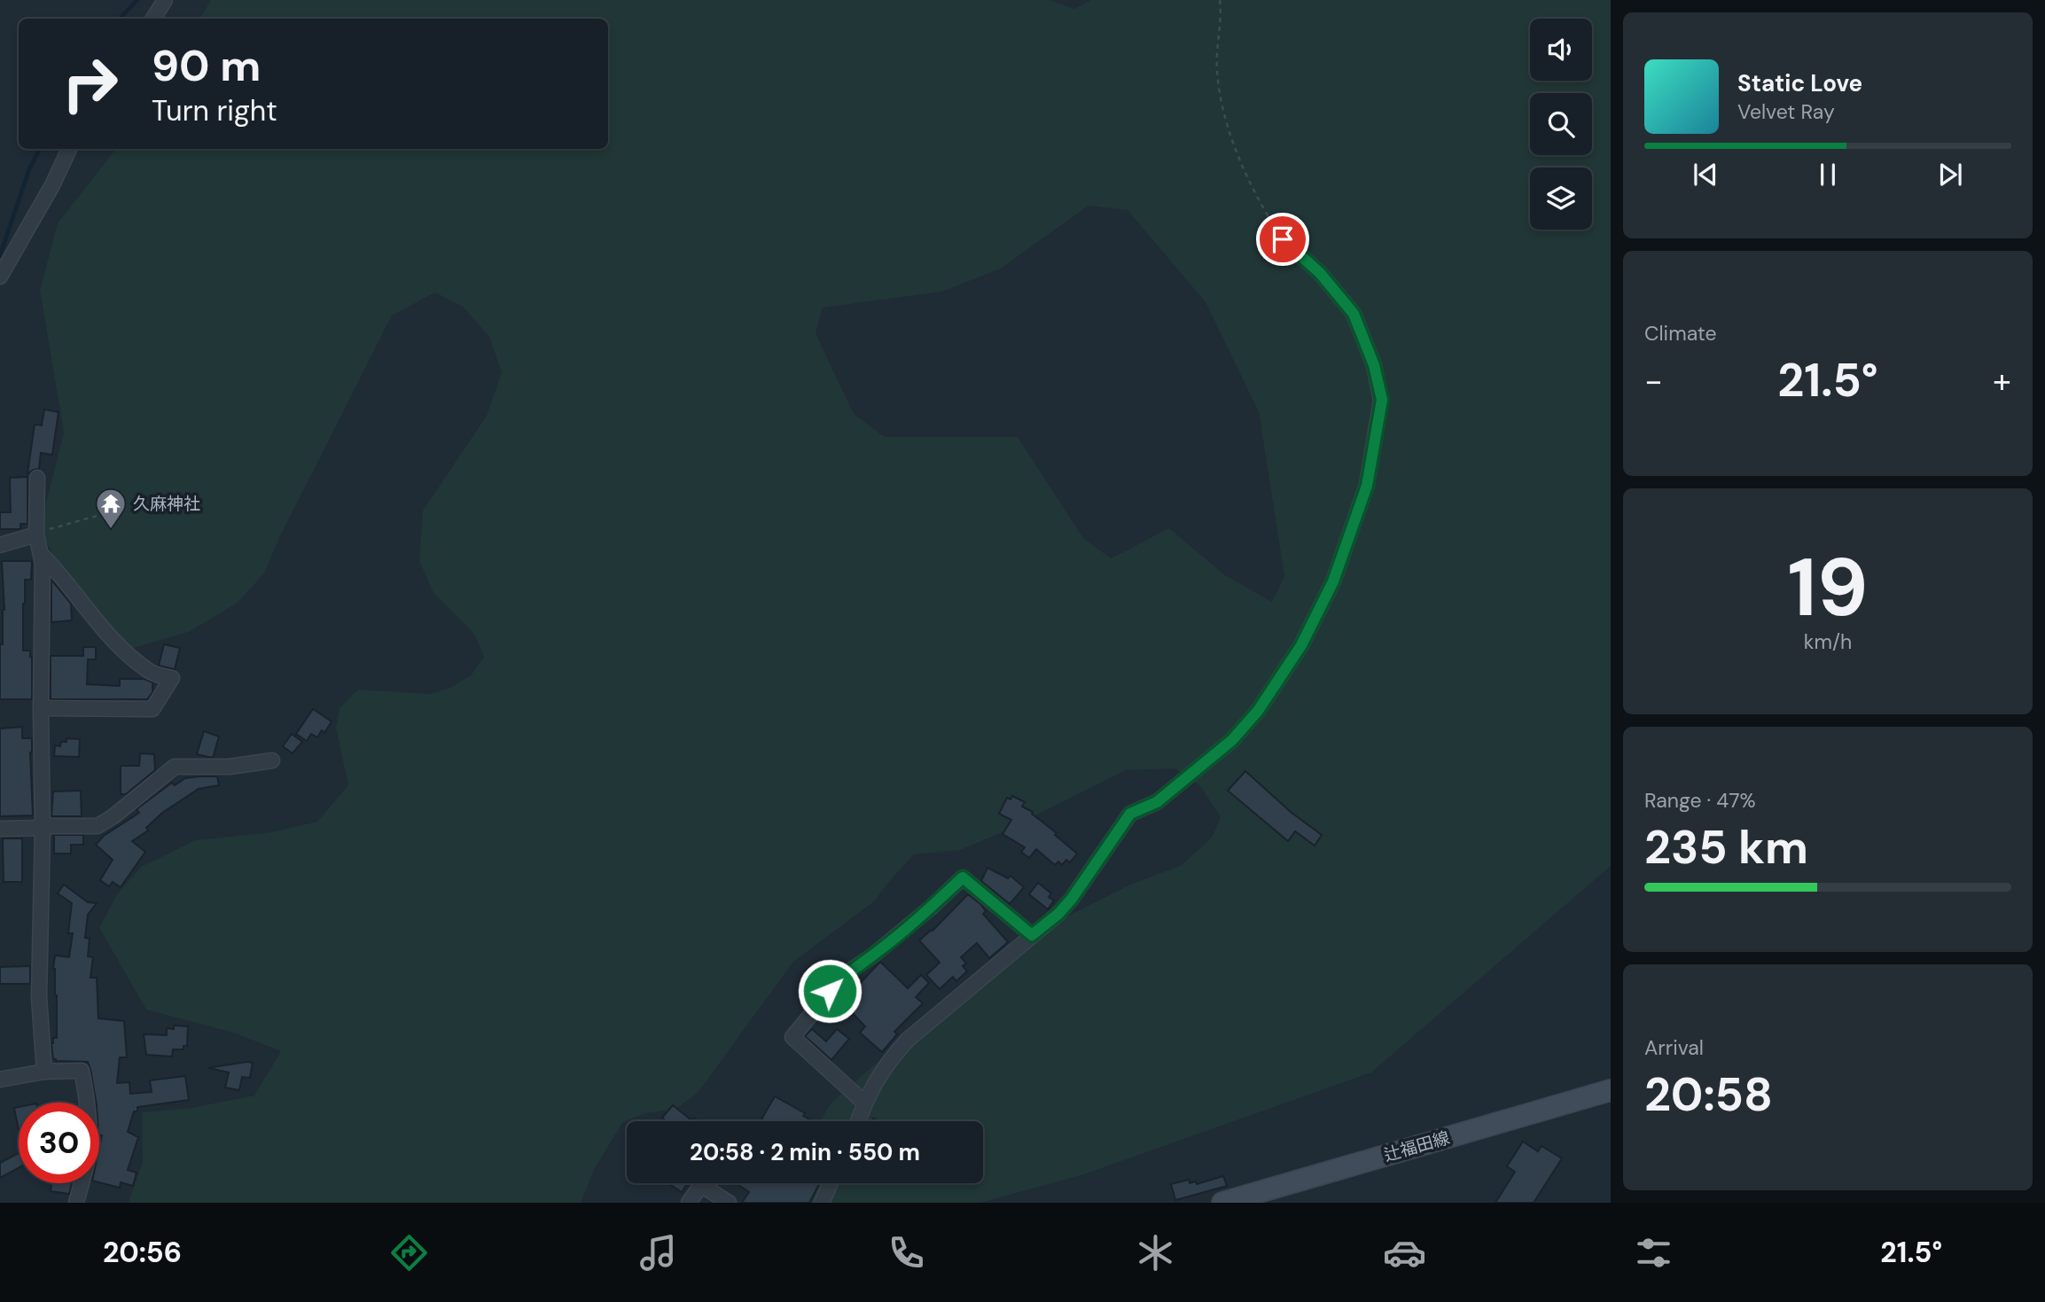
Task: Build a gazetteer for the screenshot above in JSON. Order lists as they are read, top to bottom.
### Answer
{
  "streets": {
    "main road": ["辻福田線"]
  },
  "places": {
    "temple": ["久麻神社"]
  },
  "page": {
    "turn": ["90 m", "Turn right"],
    "song": ["Static Love", "Velvet Ray"],
    "tile": [
      "Climate",
      ["19", "km/h"],
      ["Range · 47%", "235 km"],
      ["Arrival", "20:58"]
    ],
    "heat": ["−", "21.5°", "+"],
    "limit": "30",
    "trip": "20:58 · 2 min · 550 m",
    "tabs": ["20:56", "21.5°"]
  }
}
